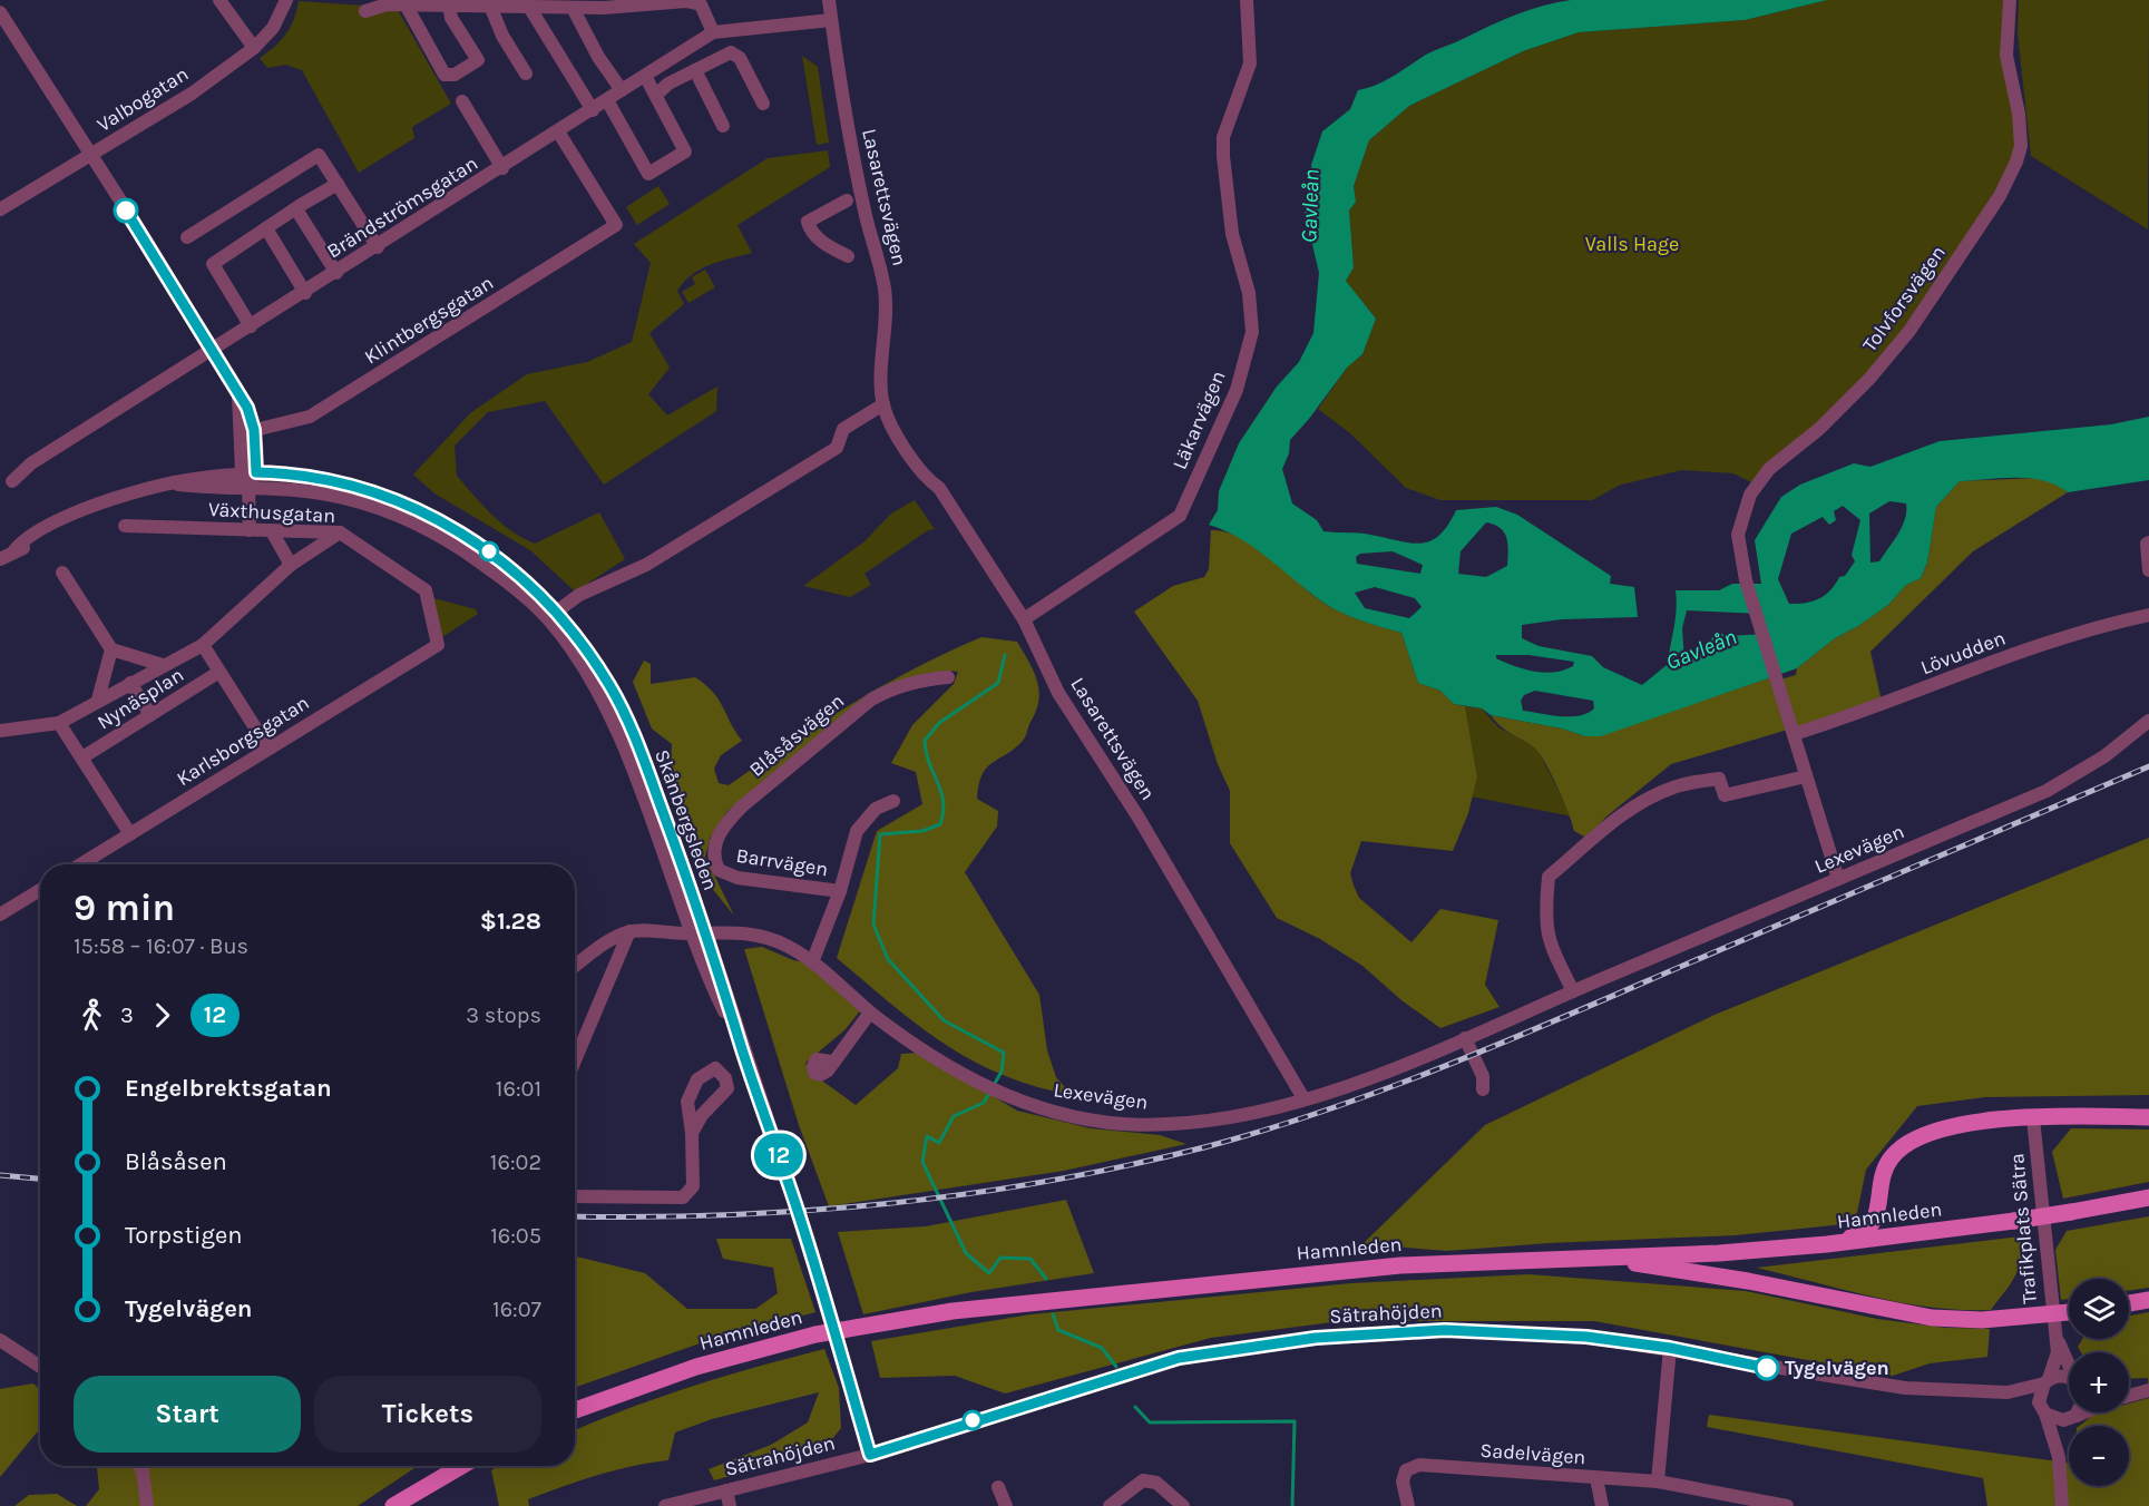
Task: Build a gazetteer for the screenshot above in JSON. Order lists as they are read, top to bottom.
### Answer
{
  "streets": {
    "main road": ["Hamnleden"],
    "street": [
      "Valbogatan",
      "Lasarettsvägen",
      "Brändströmsgatan",
      "Tolvforsvägen",
      "Klintbergsgatan",
      "Läkarvägen",
      "Växthusgatan",
      "Lövudden",
      "Nynäsplan",
      "Blåsåsvägen",
      "Karlsborgsgatan",
      "Skånbergsleden",
      "Lexevägen",
      "Barrvägen",
      "Trafikplats Sätra",
      "Sätrahöjden",
      "Sadelvägen"
    ]
  },
  "crossings": [
    ["Lasarettsvägen", "Brändströmsgatan"],
    ["Lasarettsvägen", "Läkarvägen"],
    ["Lasarettsvägen", "Lexevägen"],
    ["Brändströmsgatan", "Klintbergsgatan"],
    ["Tolvforsvägen", "Lövudden"],
    ["Växthusgatan", "Nynäsplan"],
    ["Växthusgatan", "Karlsborgsgatan"],
    ["Blåsåsvägen", "Barrvägen"],
    ["Skånbergsleden", "Lexevägen"],
    ["Skånbergsleden", "Sätrahöjden"],
    ["Trafikplats Sätra", "Sätrahöjden"]
  ],
  "water": ["Gavleån"],
  "parks": ["Valls Hage"],
  "places": ["Tygelvägen"],
  "lines": ["bus line 12"],
  "page": {
    "on_map": "12",
    "heading": ["9 min", "15:58 – 16:07 · Bus", "$1.28"],
    "legs": ["3", "12", "3 stops"],
    "list": [
      {
        "name": "Engelbrektsgatan",
        "value": "16:01"
      },
      {
        "name": "Blåsåsen",
        "value": "16:02"
      },
      {
        "name": "Torpstigen",
        "value": "16:05"
      },
      {
        "name": "Tygelvägen",
        "value": "16:07"
      }
    ],
    "map_buttons": ["+", "−"],
    "buttons": ["Start", "Tickets"]
  }
}
